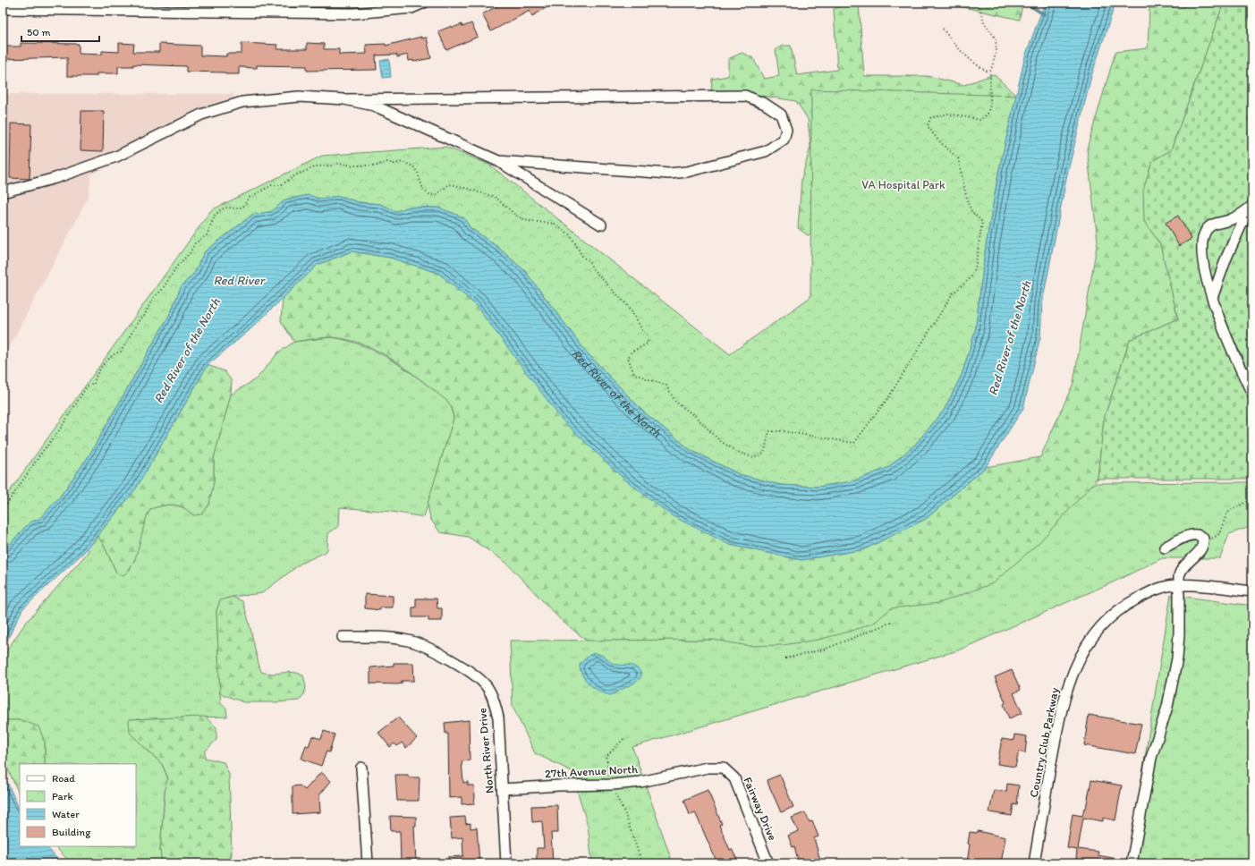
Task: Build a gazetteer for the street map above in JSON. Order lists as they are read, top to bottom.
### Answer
{
  "streets": {
    "street": [
      "Country Club Parkway",
      "North River Drive",
      "27th Avenue North",
      "Fairway Drive"
    ]
  },
  "crossings": [
    ["North River Drive", "27th Avenue North"],
    ["27th Avenue North", "Fairway Drive"]
  ],
  "water": ["Red River", "Red River of the North"],
  "parks": ["VA Hospital Park"],
  "legend": [
    "Road",
    "Park",
    "Water",
    "Building"
  ],
  "scale_bar": "50 m"
}
